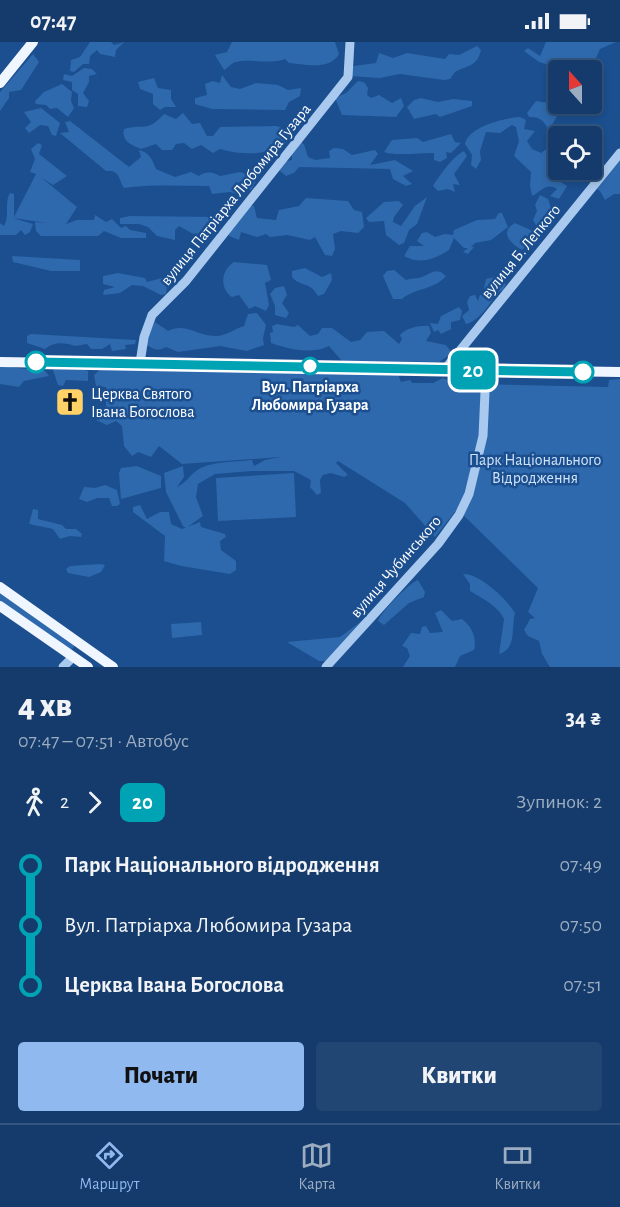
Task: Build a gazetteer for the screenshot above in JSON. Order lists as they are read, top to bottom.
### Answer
{
  "streets": {
    "street": ["вулиця Патріарха Любомира Гузара", "вулиця Б. Лепкого", "вулиця Чубинського"]
  },
  "parks": ["Парк Національного Відродження"],
  "places": {
    "other": ["Вул. Патріарха Любомира Гузара"],
    "church": ["Церква Святого Івана Богослова"]
  },
  "lines": ["bus line 20"],
  "north": "top",
  "page": {
    "status": "07:47",
    "on_map": "20",
    "heading": ["4 хв", "07:47 – 07:51 · Автобус", "34 ₴"],
    "legs": ["2", "20", "Зупинок: 2"],
    "list": [
      {
        "name": "Парк Національного відродження",
        "value": "07:49"
      },
      {
        "name": "Вул. Патріарха Любомира Гузара",
        "value": "07:50"
      },
      {
        "name": "Церква Івана Богослова",
        "value": "07:51"
      }
    ],
    "buttons": ["Почати", "Квитки"],
    "tabs": ["Маршрут", "Карта", "Квитки"]
  }
}
